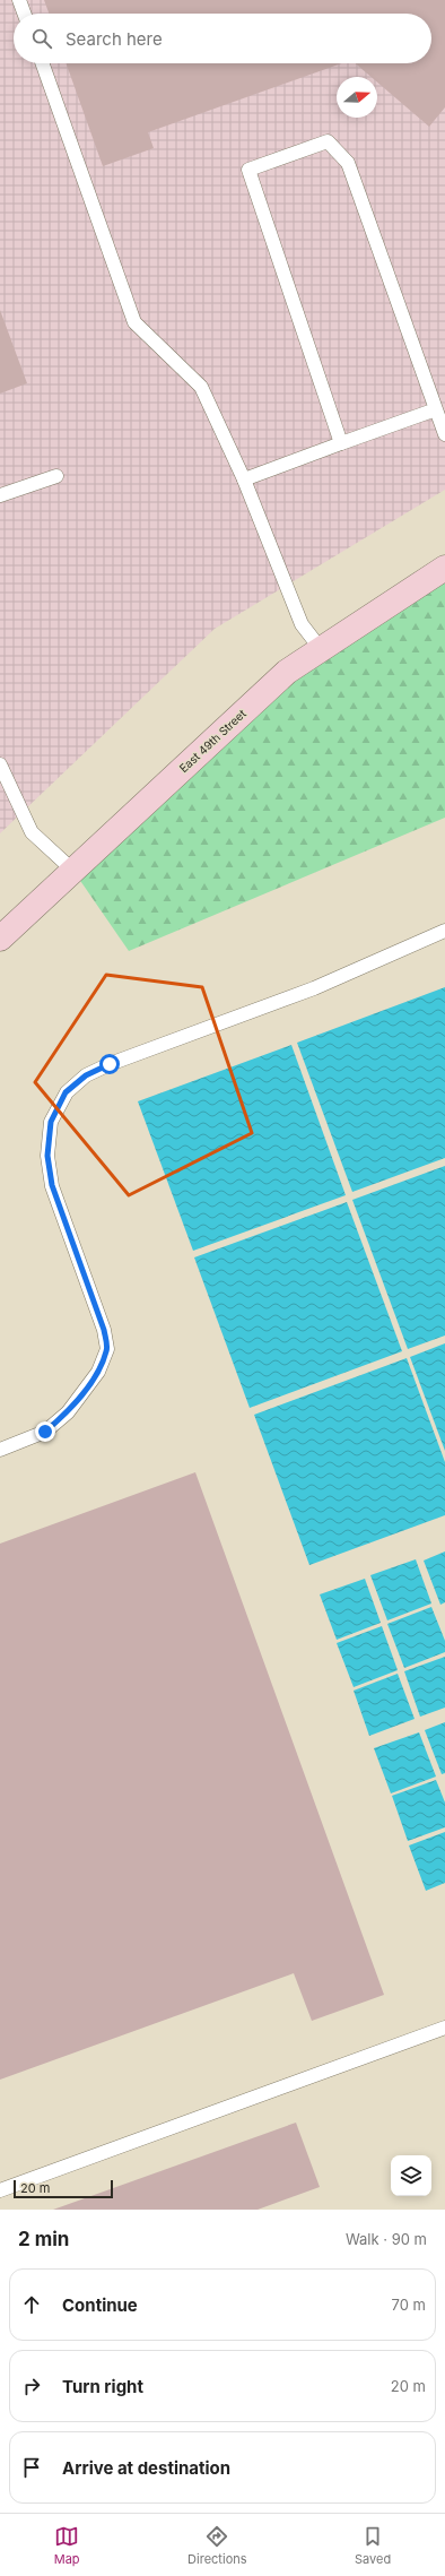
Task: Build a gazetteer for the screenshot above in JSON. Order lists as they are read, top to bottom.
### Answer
{
  "streets": {
    "street": ["East 49th Street"]
  },
  "scale_bar": "20 m",
  "north": "right",
  "page": {
    "search": "Search here",
    "scale": "20 m",
    "heading": ["2 min", "Walk · 90 m"],
    "list": [
      ["Continue", "70 m"],
      ["Turn right", "20 m"],
      "Arrive at destination"
    ],
    "nav": ["Map", "Directions", "Saved"]
  }
}
